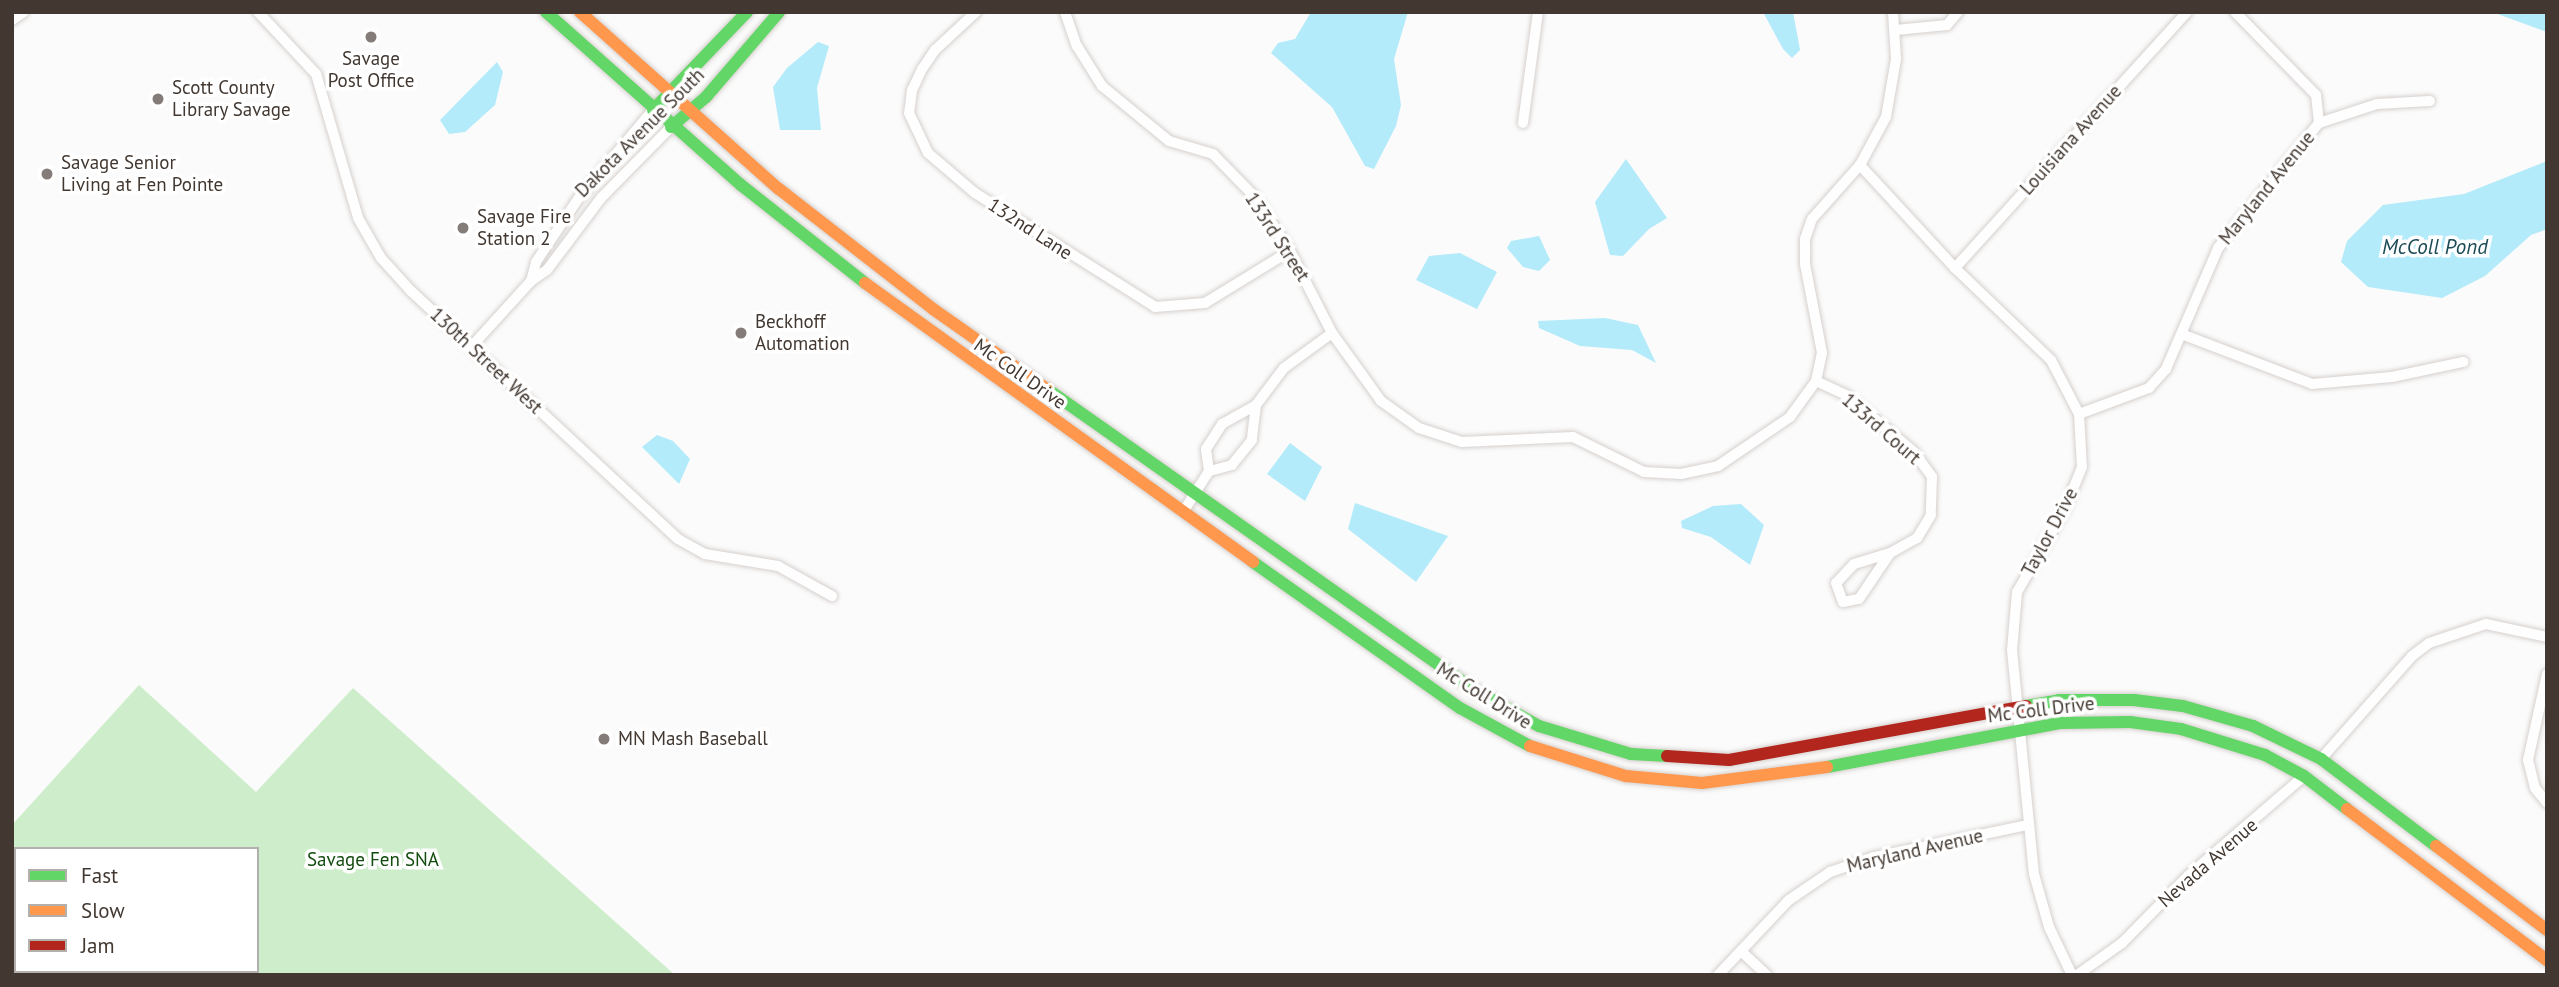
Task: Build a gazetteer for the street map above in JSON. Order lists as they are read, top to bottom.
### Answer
{
  "streets": {
    "main road": ["Dakota Avenue South", "Mc Coll Drive"],
    "street": [
      "Louisiana Avenue",
      "Maryland Avenue",
      "132nd Lane",
      "133rd Street",
      "130th Street West",
      "133rd Court",
      "Taylor Drive",
      "Nevada Avenue"
    ]
  },
  "crossings": [
    ["Dakota Avenue South", "130th Street West"],
    ["Dakota Avenue South", "Mc Coll Drive"],
    ["Louisiana Avenue", "Taylor Drive"],
    ["Maryland Avenue", "Taylor Drive"],
    ["132nd Lane", "133rd Street"],
    ["133rd Street", "133rd Court"],
    ["Mc Coll Drive", "Taylor Drive"],
    ["Mc Coll Drive", "Nevada Avenue"],
    ["Taylor Drive", "Nevada Avenue"]
  ],
  "water": ["McColl Pond"],
  "parks": ["Savage Fen SNA"],
  "places": [
    "Savage Post Office",
    "Scott County Library Savage",
    "Savage Senior Living at Fen Pointe",
    "Savage Fire Station 2",
    "Beckhoff Automation",
    "MN Mash Baseball"
  ],
  "legend": ["Fast", "Slow", "Jam"]
}
